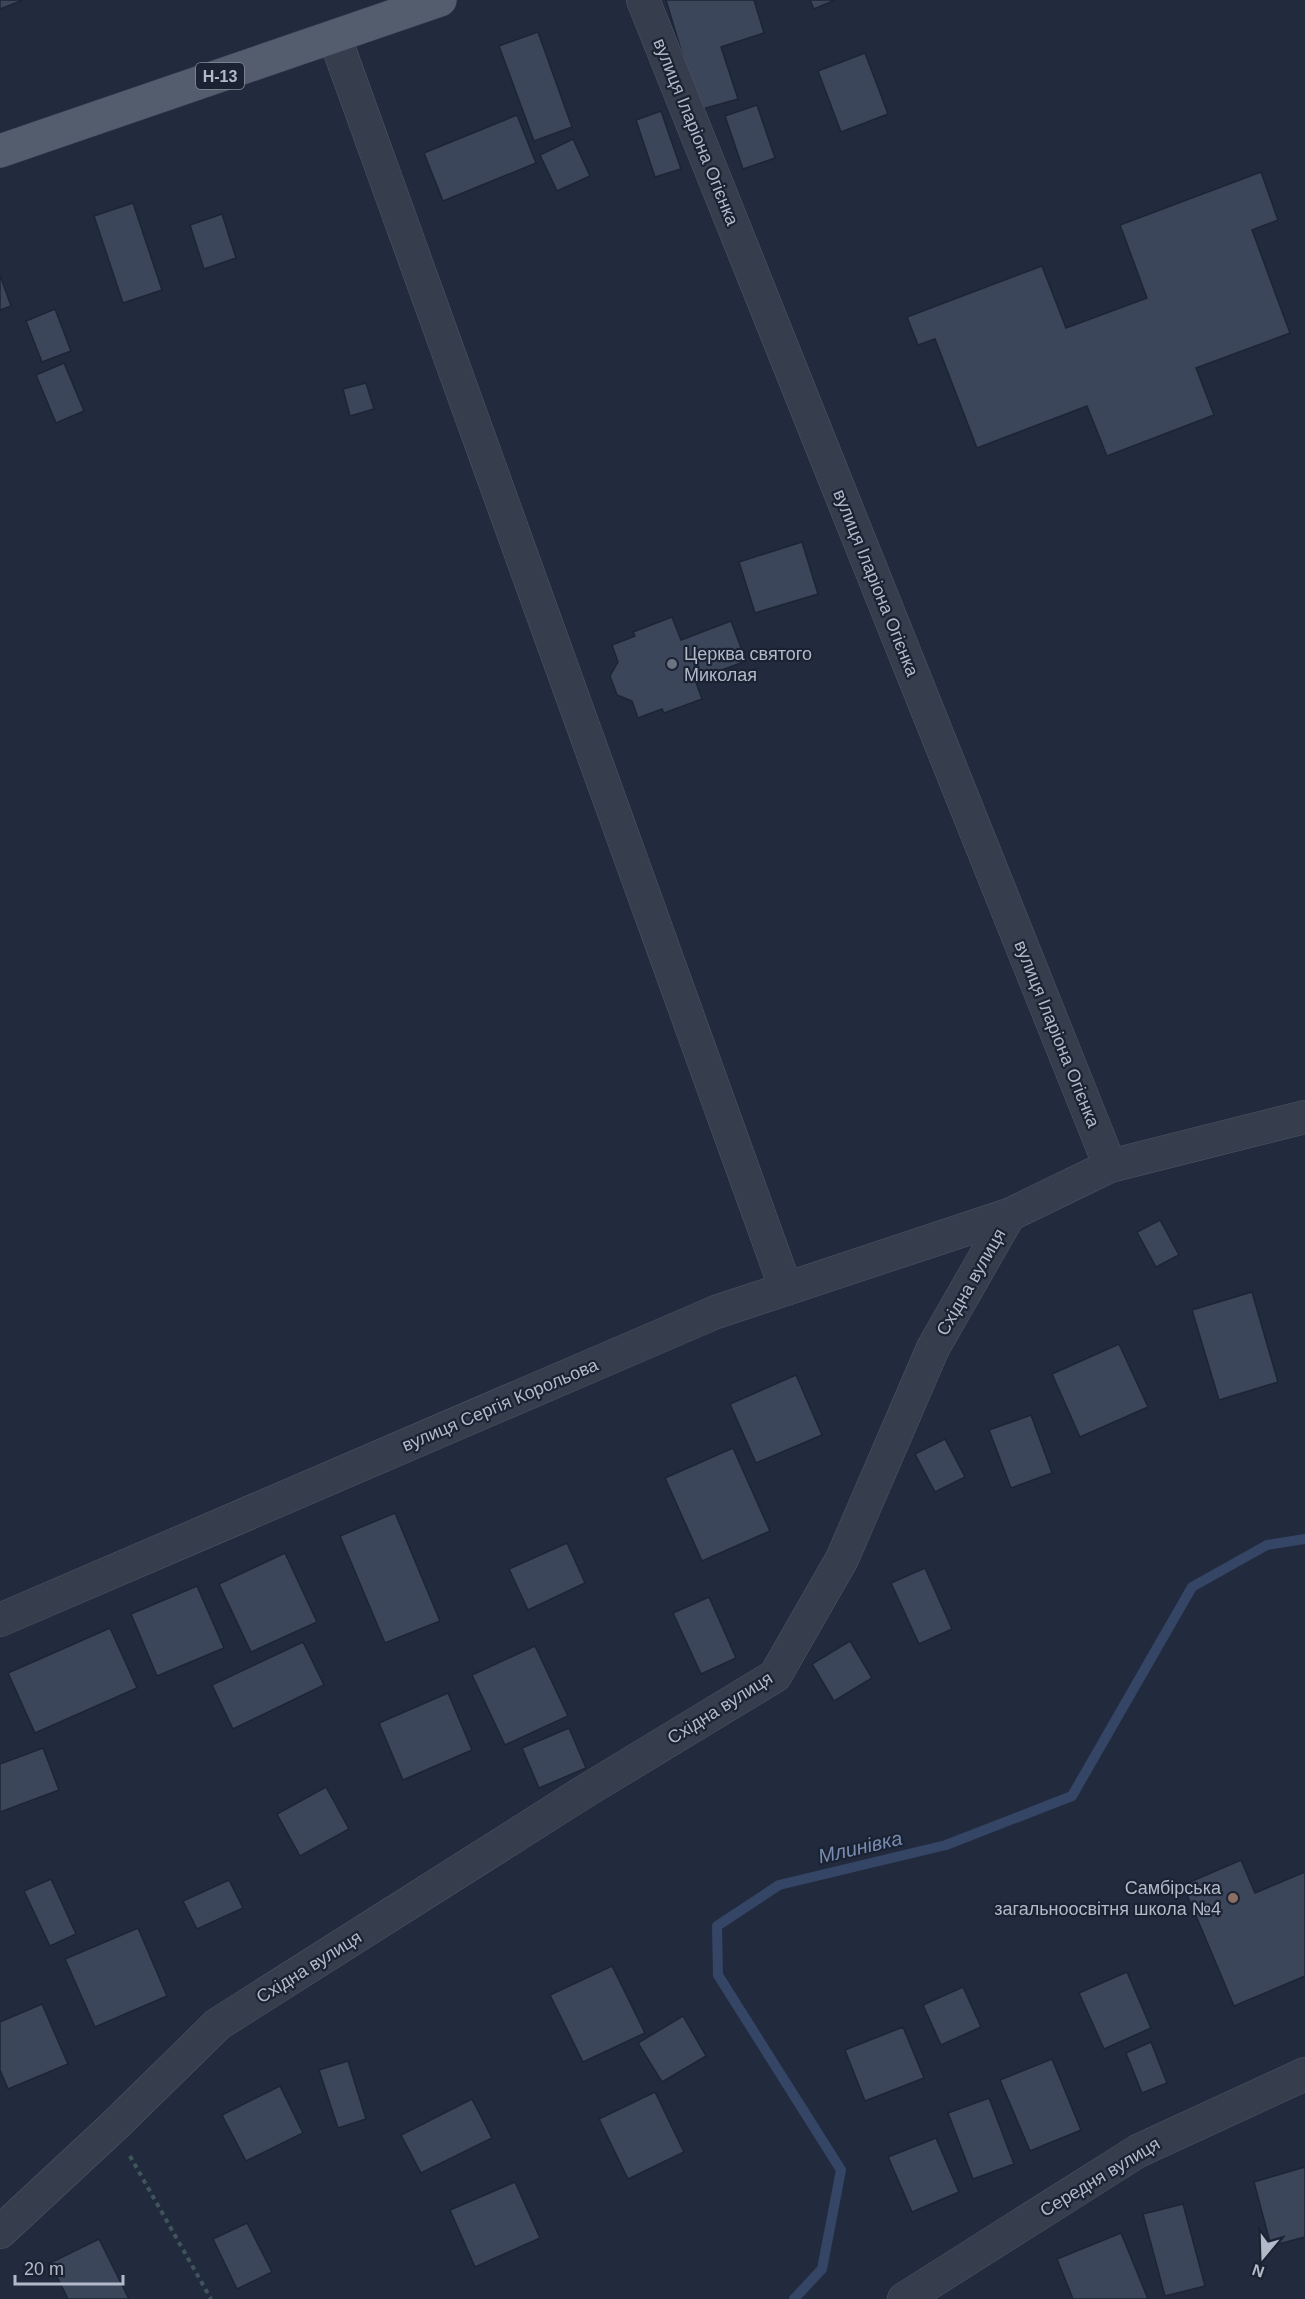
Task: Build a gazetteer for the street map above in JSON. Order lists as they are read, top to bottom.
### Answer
{
  "streets": {
    "main road": ["Н-13"],
    "street": [
      "вулиця Іларіона Огієнка",
      "Східна вулиця",
      "вулиця Сергія Корольова",
      "Середня вулиця"
    ]
  },
  "crossings": [
    ["вулиця Іларіона Огієнка", "Східна вулиця"],
    ["Східна вулиця", "вулиця Сергія Корольова"]
  ],
  "water": ["Млинівка"],
  "places": ["Церква святого Миколая", "Самбірська загальноосвітня школа №4"],
  "scale_bar": "20 m",
  "north": "bottom"
}
